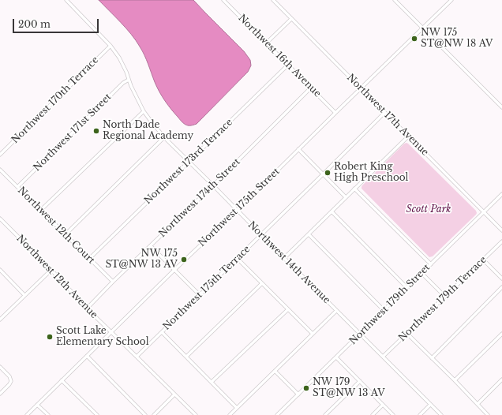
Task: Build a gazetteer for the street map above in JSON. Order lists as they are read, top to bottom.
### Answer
{
  "streets": {
    "street": [
      "Northwest 16th Avenue",
      "Northwest 170th Terrace",
      "Northwest 17th Avenue",
      "Northwest 171st Street",
      "Northwest 173rd Terrace",
      "Northwest 174th Street",
      "Northwest 175th Street",
      "Northwest 12th Court",
      "Northwest 14th Avenue",
      "Northwest 12th Avenue",
      "Northwest 175th Terrace",
      "Northwest 179th Terrace",
      "Northwest 179th Street"
    ]
  },
  "crossings": [
    ["Northwest 16th Avenue", "Northwest 173rd Terrace"],
    ["Northwest 16th Avenue", "Northwest 174th Street"],
    ["Northwest 16th Avenue", "Northwest 175th Street"],
    ["Northwest 170th Terrace", "Northwest 14th Avenue"],
    ["Northwest 17th Avenue", "Northwest 175th Street"],
    ["Northwest 17th Avenue", "Northwest 175th Terrace"],
    ["Northwest 17th Avenue", "Northwest 179th Street"],
    ["Northwest 171st Street", "Northwest 12th Court"],
    ["Northwest 171st Street", "Northwest 14th Avenue"],
    ["Northwest 173rd Terrace", "Northwest 12th Court"],
    ["Northwest 173rd Terrace", "Northwest 14th Avenue"],
    ["Northwest 174th Street", "Northwest 12th Court"],
    ["Northwest 174th Street", "Northwest 14th Avenue"],
    ["Northwest 174th Street", "Northwest 12th Avenue"],
    ["Northwest 175th Street", "Northwest 14th Avenue"],
    ["Northwest 175th Street", "Northwest 12th Avenue"],
    ["Northwest 14th Avenue", "Northwest 175th Terrace"],
    ["Northwest 14th Avenue", "Northwest 179th Terrace"],
    ["Northwest 14th Avenue", "Northwest 179th Street"],
    ["Northwest 12th Avenue", "Northwest 175th Terrace"]
  ],
  "parks": ["Scott Park"],
  "places": [
    "NW 175 ST@NW 18 AV",
    "North Dade Regional Academy",
    "Robert King High Preschool",
    "NW 175 ST@NW 13 AV",
    "Scott Lake Elementary School",
    "NW 179 ST@NW 13 AV"
  ],
  "scale_bar": "200 m"
}
